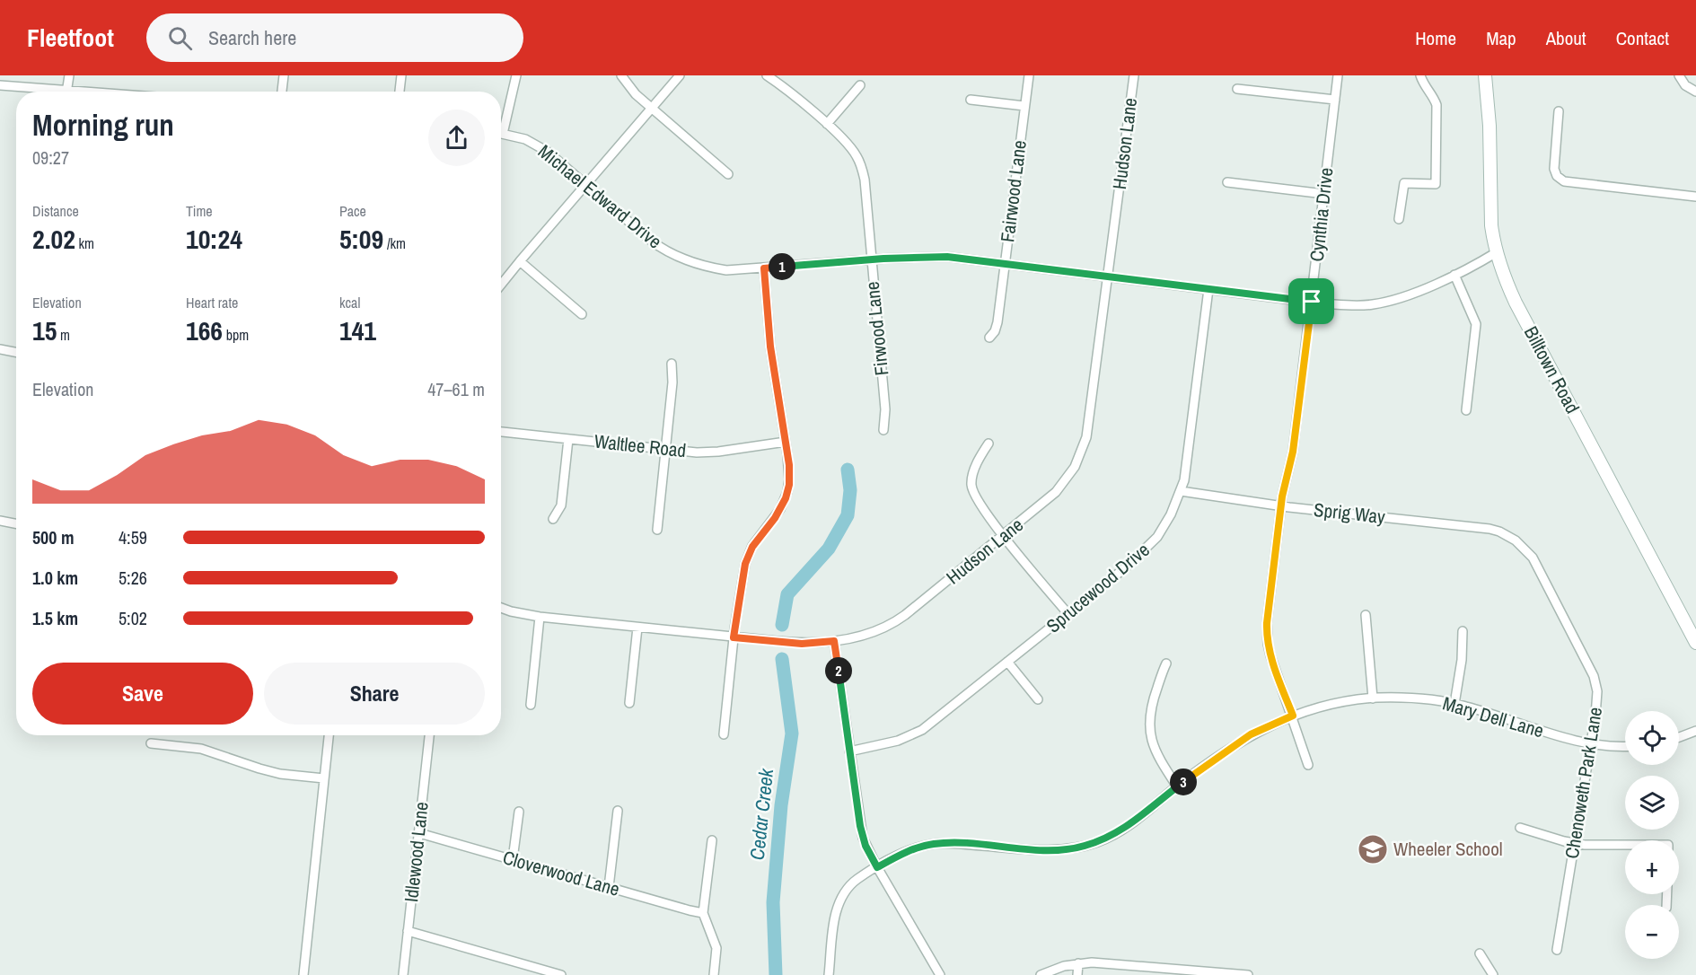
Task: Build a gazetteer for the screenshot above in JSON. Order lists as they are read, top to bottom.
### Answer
{
  "streets": {
    "main road": ["Billtown Road"],
    "street": [
      "Hudson Lane",
      "Fairwood Lane",
      "Michael Edward Drive",
      "Cynthia Drive",
      "Firwood Lane",
      "Waltlee Road",
      "Sprig Way",
      "Sprucewood Drive",
      "Mary Dell Lane",
      "Chenoweth Park Lane",
      "Idlewood Lane",
      "Cloverwood Lane"
    ]
  },
  "crossings": [
    ["Hudson Lane", "Michael Edward Drive"],
    ["Fairwood Lane", "Michael Edward Drive"],
    ["Michael Edward Drive", "Cynthia Drive"],
    ["Michael Edward Drive", "Firwood Lane"],
    ["Michael Edward Drive", "Billtown Road"],
    ["Michael Edward Drive", "Sprucewood Drive"],
    ["Cynthia Drive", "Sprig Way"],
    ["Cynthia Drive", "Mary Dell Lane"],
    ["Sprig Way", "Sprucewood Drive"],
    ["Sprig Way", "Chenoweth Park Lane"],
    ["Mary Dell Lane", "Chenoweth Park Lane"],
    ["Idlewood Lane", "Cloverwood Lane"]
  ],
  "water": ["Cedar Creek"],
  "places": {
    "school or university": ["Wheeler School"]
  },
  "page": {
    "header": "Fleetfoot",
    "search": "Search here",
    "nav": [
      "Home",
      "Map",
      "About",
      "Contact"
    ],
    "heading": ["Morning run", "09:27"],
    "stats": [
      ["Distance", "2.02 km"],
      ["Time", "10:24"],
      ["Pace", "5:09 /km"],
      ["Elevation", "15 m"],
      ["Heart rate", "166 bpm"],
      ["kcal", "141"]
    ],
    "pins": ["1", "2", "3"],
    "chart": ["Elevation", "47–61 m"],
    "list": [
      {
        "name": "500 m",
        "note": "4:59"
      },
      {
        "name": "1.0 km",
        "note": "5:26"
      },
      {
        "name": "1.5 km",
        "note": "5:02"
      }
    ],
    "buttons": ["Save", "Share"],
    "map_buttons": ["+", "−"]
  }
}
